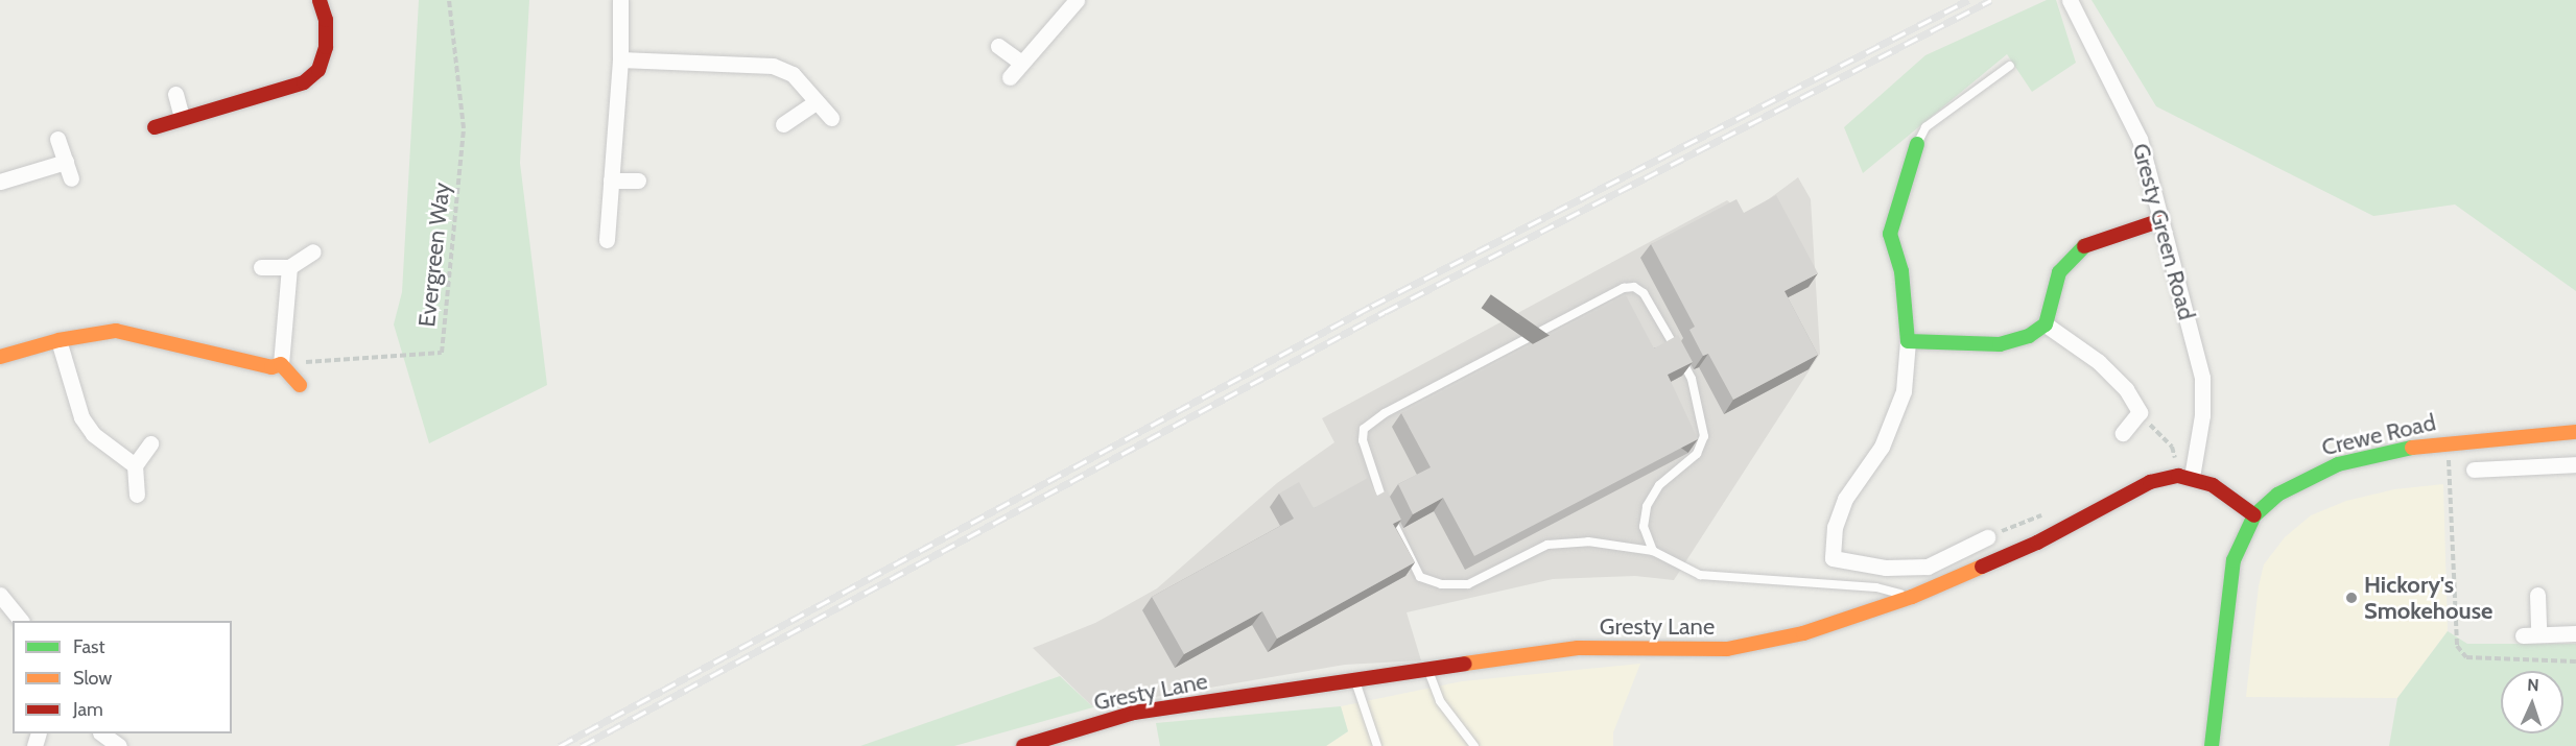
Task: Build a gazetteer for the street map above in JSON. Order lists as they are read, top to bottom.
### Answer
{
  "streets": {
    "street": ["Gresty Green Road", "Crewe Road", "Gresty Lane"],
    "path": ["Evergreen Way"]
  },
  "crossings": [
    ["Gresty Green Road", "Gresty Lane"]
  ],
  "places": ["Hickory's Smokehouse"],
  "legend": ["Fast", "Slow", "Jam"],
  "north": "top"
}
